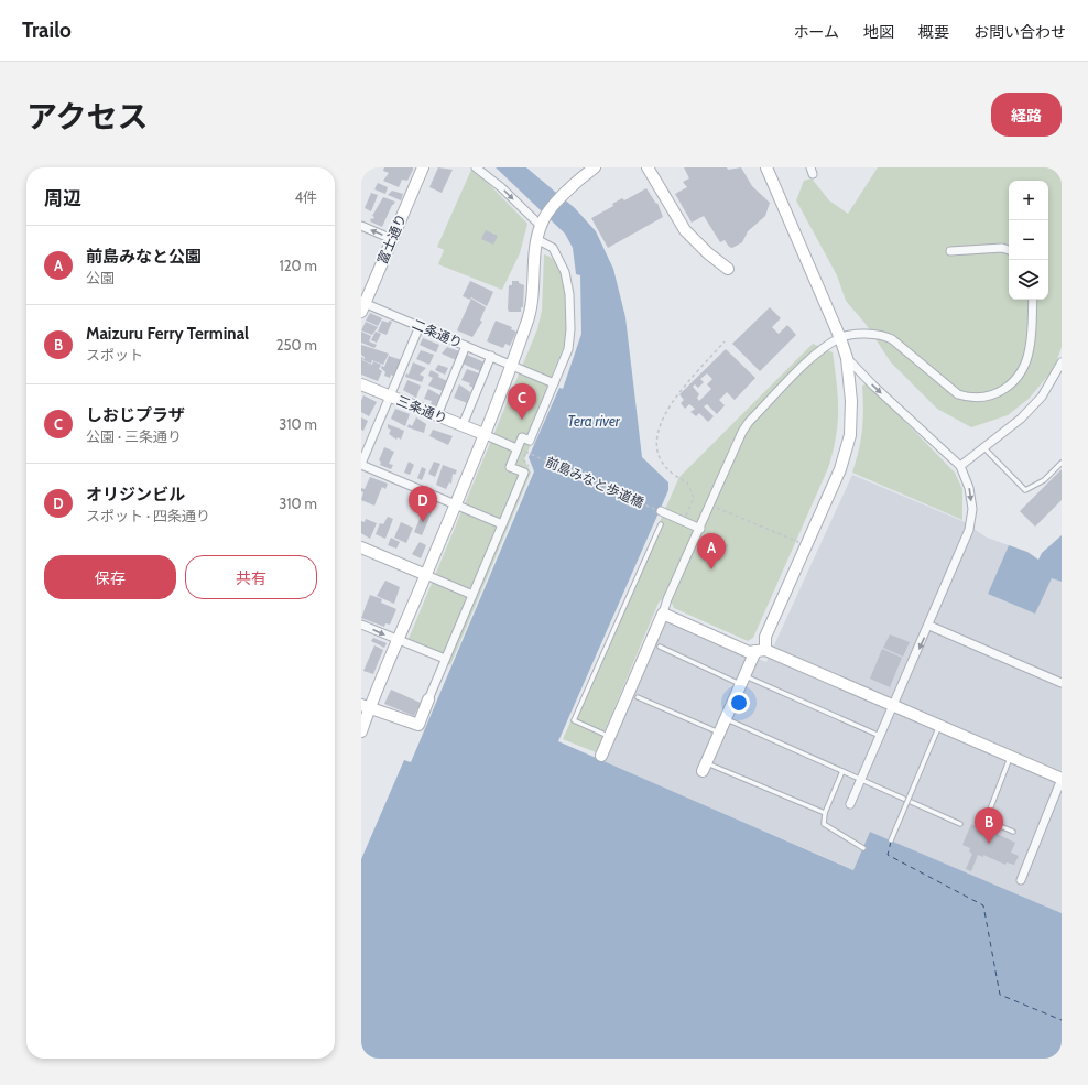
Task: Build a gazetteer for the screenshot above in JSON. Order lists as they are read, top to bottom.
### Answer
{
  "streets": {
    "street": ["富士通り", "二条通り", "三条通り"],
    "path": ["前島みなと歩道橋"]
  },
  "crossings": [
    ["富士通り", "二条通り"]
  ],
  "water": ["Tera river"],
  "page": {
    "header": "Trailo",
    "nav": [
      "ホーム",
      "地図",
      "概要",
      "お問い合わせ"
    ],
    "title": "アクセス",
    "buttons": [
      "経路",
      ["保存", "共有"]
    ],
    "heading": ["周辺", "4件"],
    "map_buttons": ["+", "−"],
    "list": [
      {
        "mark": "A",
        "name": "前島みなと公園",
        "note": "公園",
        "value": "120 m"
      },
      {
        "mark": "B",
        "name": "Maizuru Ferry Terminal",
        "note": "スポット",
        "value": "250 m"
      },
      {
        "mark": "C",
        "name": "しおじプラザ",
        "note": "公園 · 三条通り",
        "value": "310 m"
      },
      {
        "mark": "D",
        "name": "オリジンビル",
        "note": "スポット · 四条通り",
        "value": "310 m"
      }
    ],
    "pins": [
      "C",
      "D",
      "A",
      "B"
    ]
  }
}
